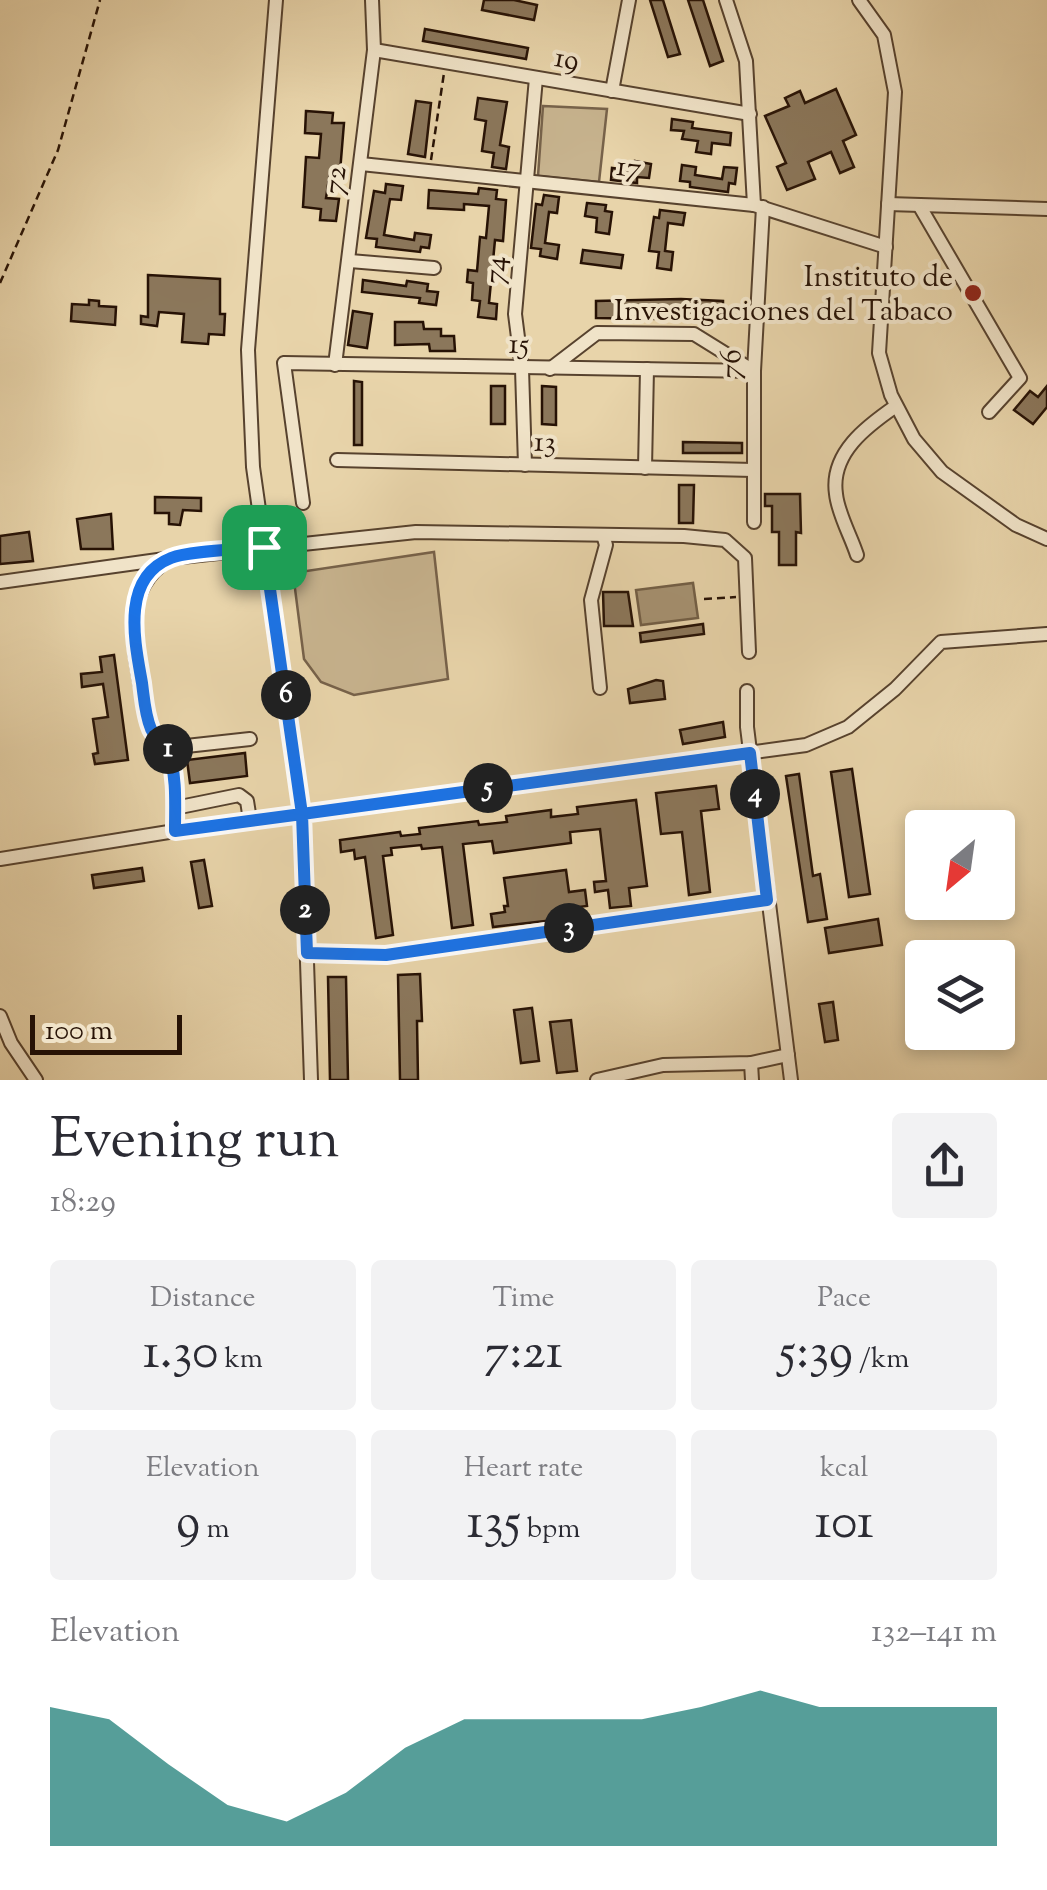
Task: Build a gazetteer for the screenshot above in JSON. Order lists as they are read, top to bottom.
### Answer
{
  "streets": {
    "street": [
      "19",
      "17",
      "72",
      "74",
      "15",
      "76",
      "13"
    ]
  },
  "crossings": [
    ["19", "72"],
    ["19", "74"],
    ["19", "76"],
    ["17", "72"],
    ["17", "74"],
    ["17", "76"],
    ["72", "15"],
    ["74", "15"],
    ["74", "13"],
    ["15", "76"],
    ["76", "13"]
  ],
  "places": ["Instituto de Investigaciones del Tabaco"],
  "scale_bar": "100 m",
  "north": "bottom left",
  "page": {
    "pins": [
      "6",
      "1",
      "5",
      "4",
      "2",
      "3"
    ],
    "scale": "100 m",
    "heading": ["Evening run", "18:29"],
    "stats": [
      ["Distance", "1.30 km"],
      ["Time", "7:21"],
      ["Pace", "5:39 /km"],
      ["Elevation", "9 m"],
      ["Heart rate", "135 bpm"],
      ["kcal", "101"]
    ],
    "chart": ["Elevation", "132–141 m"]
  }
}
